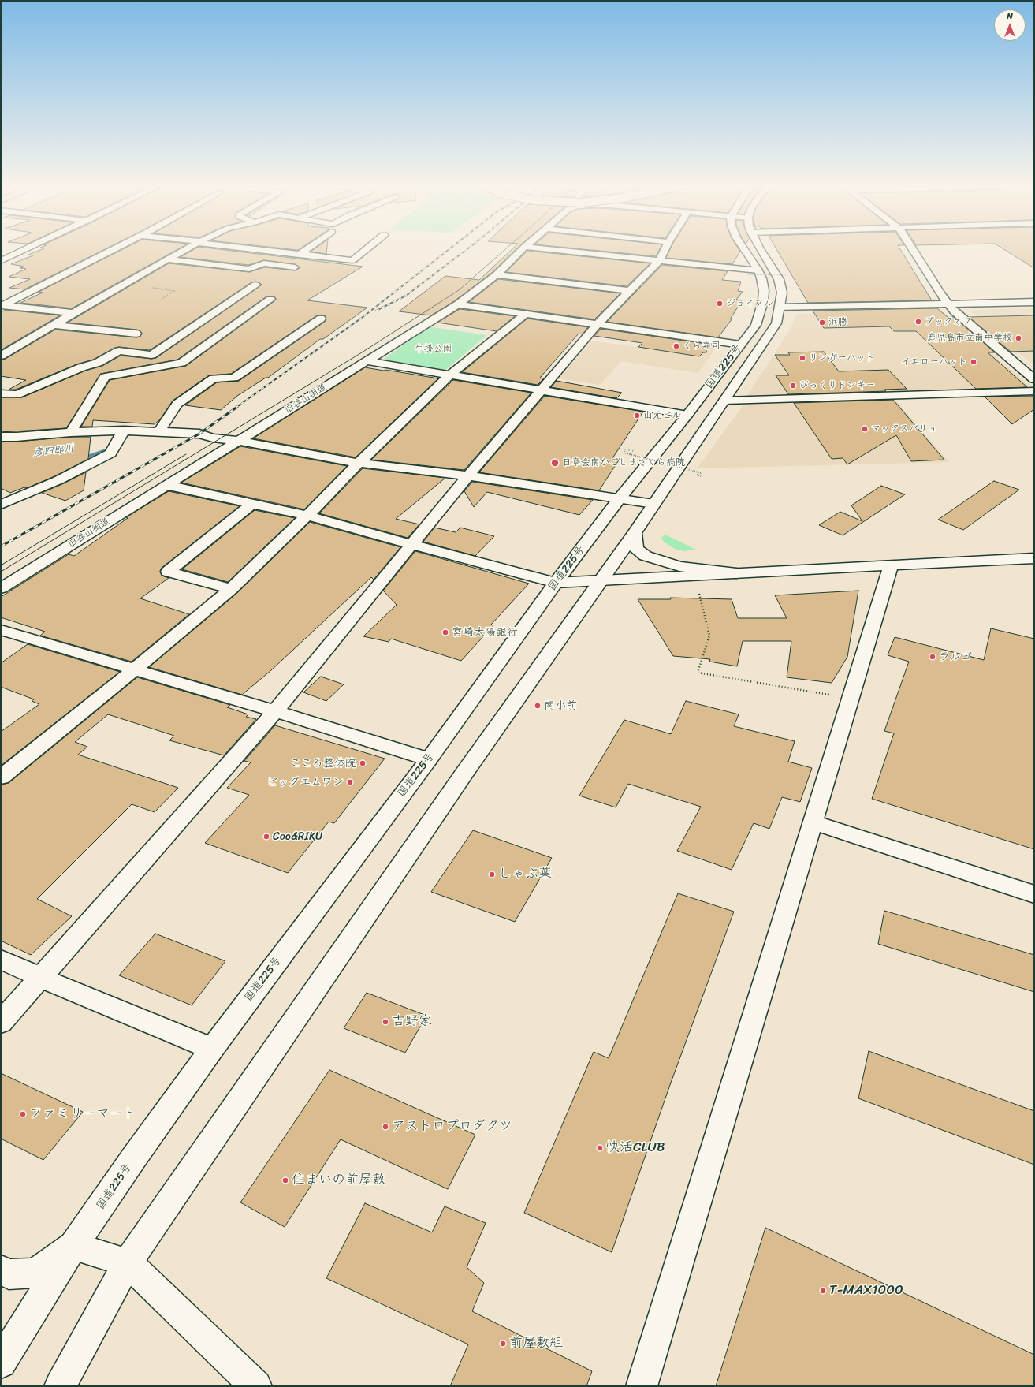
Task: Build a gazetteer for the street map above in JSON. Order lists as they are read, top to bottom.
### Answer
{
  "streets": {
    "main road": ["国道225号", "旧谷山街道"]
  },
  "water": ["彦四郎川"],
  "parks": ["牛掛公園"],
  "places": [
    "ジョイフル",
    "ブックオフ",
    "浜勝",
    "鹿児島市立南中学校",
    "くら寿司",
    "リンガーハット",
    "イエローハット",
    "びっくりドンキー",
    "山元ビル",
    "マックスバリュ",
    "日章会南かごしまさくら病院",
    "宮崎太陽銀行",
    "ラルゴ",
    "南小前",
    "こころ整体院",
    "ビッグエムワン",
    "Coo&RIKU",
    "しゃぶ葉",
    "吉野家",
    "ファミリーマート",
    "アストロプロダクツ",
    "快活CLUB",
    "住まいの前屋敷",
    "T-MAX1000",
    "前屋敷組"
  ],
  "north": "top"
}
